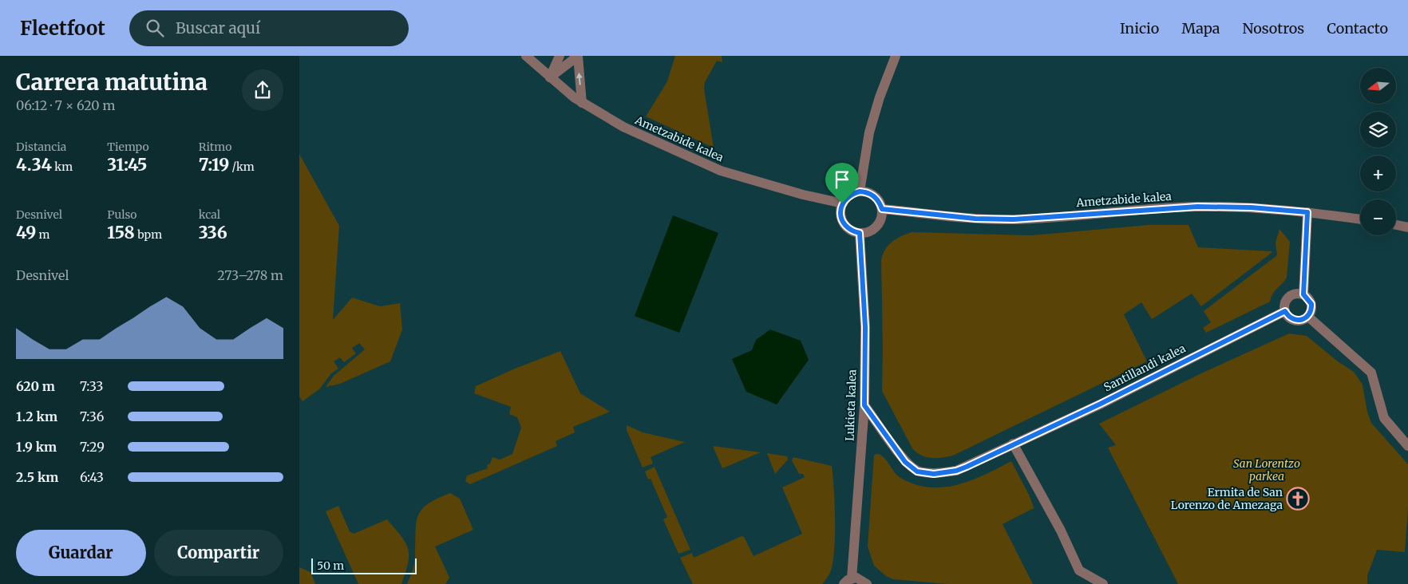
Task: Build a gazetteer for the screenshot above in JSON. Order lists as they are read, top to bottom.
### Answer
{
  "streets": {
    "street": ["Ametzabide kalea", "Santillandi kalea", "Lukieta kalea"]
  },
  "crossings": [
    ["Ametzabide kalea", "Lukieta kalea"],
    ["Santillandi kalea", "Lukieta kalea"]
  ],
  "parks": ["San Lorentzo parkea"],
  "places": {
    "church": ["Ermita de San Lorenzo de Amezaga"]
  },
  "scale_bar": "50 m",
  "north": "left",
  "page": {
    "header": "Fleetfoot",
    "search": "Buscar aquí",
    "nav": [
      "Inicio",
      "Mapa",
      "Nosotros",
      "Contacto"
    ],
    "heading": ["Carrera matutina", "06:12 · 7 × 620 m"],
    "map_buttons": ["+", "−"],
    "stats": [
      ["Distancia", "4.34 km"],
      ["Tiempo", "31:45"],
      ["Ritmo", "7:19 /km"],
      ["Desnivel", "49 m"],
      ["Pulso", "158 bpm"],
      ["kcal", "336"]
    ],
    "chart": ["Desnivel", "273–278 m"],
    "list": [
      {
        "name": "620 m",
        "note": "7:33"
      },
      {
        "name": "1.2 km",
        "note": "7:36"
      },
      {
        "name": "1.9 km",
        "note": "7:29"
      },
      {
        "name": "2.5 km",
        "note": "6:43"
      }
    ],
    "buttons": ["Guardar", "Compartir"],
    "scale": "50 m"
  }
}
